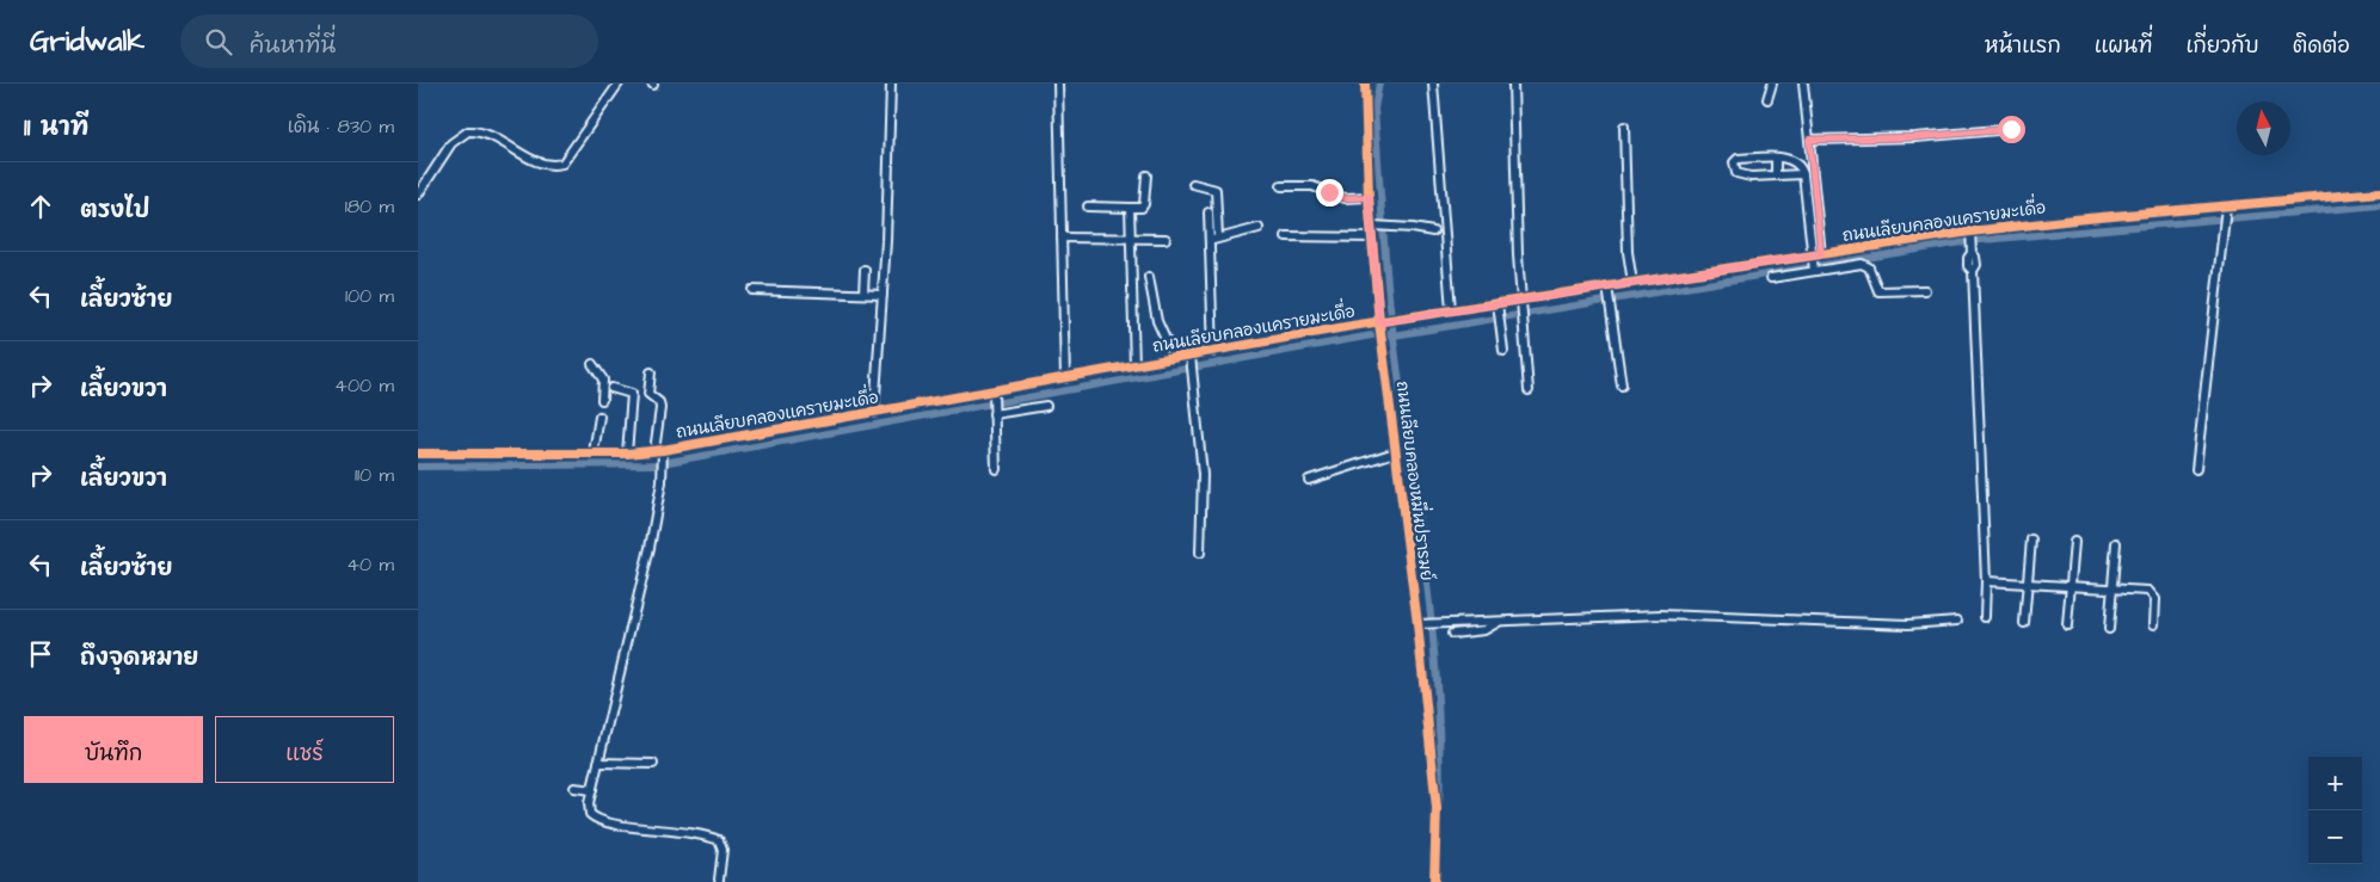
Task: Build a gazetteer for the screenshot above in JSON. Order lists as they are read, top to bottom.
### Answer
{
  "streets": {
    "street": ["ถนนเลียบคลองแครายมะเดื่อ", "ถนนเลียบคลองหมื่นปรารมย์"]
  },
  "crossings": [
    ["ถนนเลียบคลองแครายมะเดื่อ", "ถนนเลียบคลองหมื่นปรารมย์"]
  ],
  "north": "top",
  "page": {
    "header": "Gridwalk",
    "search": "ค้นหาที่นี่",
    "nav": [
      "หน้าแรก",
      "แผนที่",
      "เกี่ยวกับ",
      "ติดต่อ"
    ],
    "heading": ["11 นาที", "เดิน · 830 m"],
    "list": [
      ["ตรงไป", "180 m"],
      ["เลี้ยวซ้าย", "100 m"],
      ["เลี้ยวขวา", "400 m"],
      ["เลี้ยวขวา", "110 m"],
      ["เลี้ยวซ้าย", "40 m"],
      "ถึงจุดหมาย"
    ],
    "buttons": ["บันทึก", "แชร์"],
    "map_buttons": ["+", "−"]
  }
}
